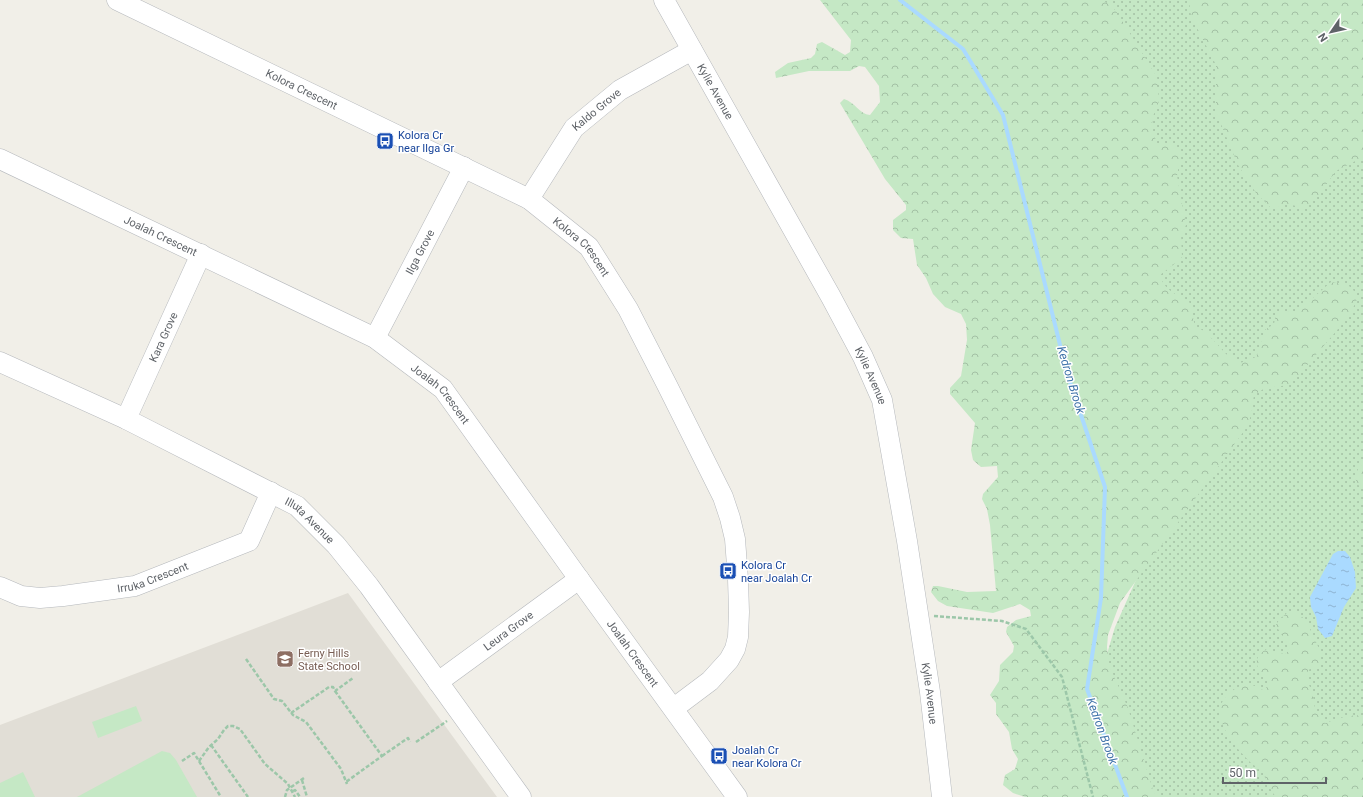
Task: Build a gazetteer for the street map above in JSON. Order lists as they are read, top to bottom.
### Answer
{
  "streets": {
    "street": [
      "Kolora Crescent",
      "Kylie Avenue",
      "Kaldo Grove",
      "Joalah Crescent",
      "Ilga Grove",
      "Kara Grove",
      "Illuta Avenue",
      "Irruka Crescent",
      "Leura Grove"
    ]
  },
  "crossings": [
    ["Kolora Crescent", "Kaldo Grove"],
    ["Kolora Crescent", "Joalah Crescent"],
    ["Kolora Crescent", "Ilga Grove"],
    ["Kylie Avenue", "Kaldo Grove"],
    ["Joalah Crescent", "Ilga Grove"],
    ["Joalah Crescent", "Kara Grove"],
    ["Joalah Crescent", "Leura Grove"],
    ["Kara Grove", "Illuta Avenue"],
    ["Illuta Avenue", "Irruka Crescent"],
    ["Illuta Avenue", "Leura Grove"]
  ],
  "water": ["Kedron Brook"],
  "places": {
    "bus stop": ["Kolora Cr near Ilga Gr", "Kolora Cr near Joalah Cr", "Joalah Cr near Kolora Cr"],
    "school or university": ["Ferny Hills State School"]
  },
  "scale_bar": "50 m",
  "north": "bottom left"
}
